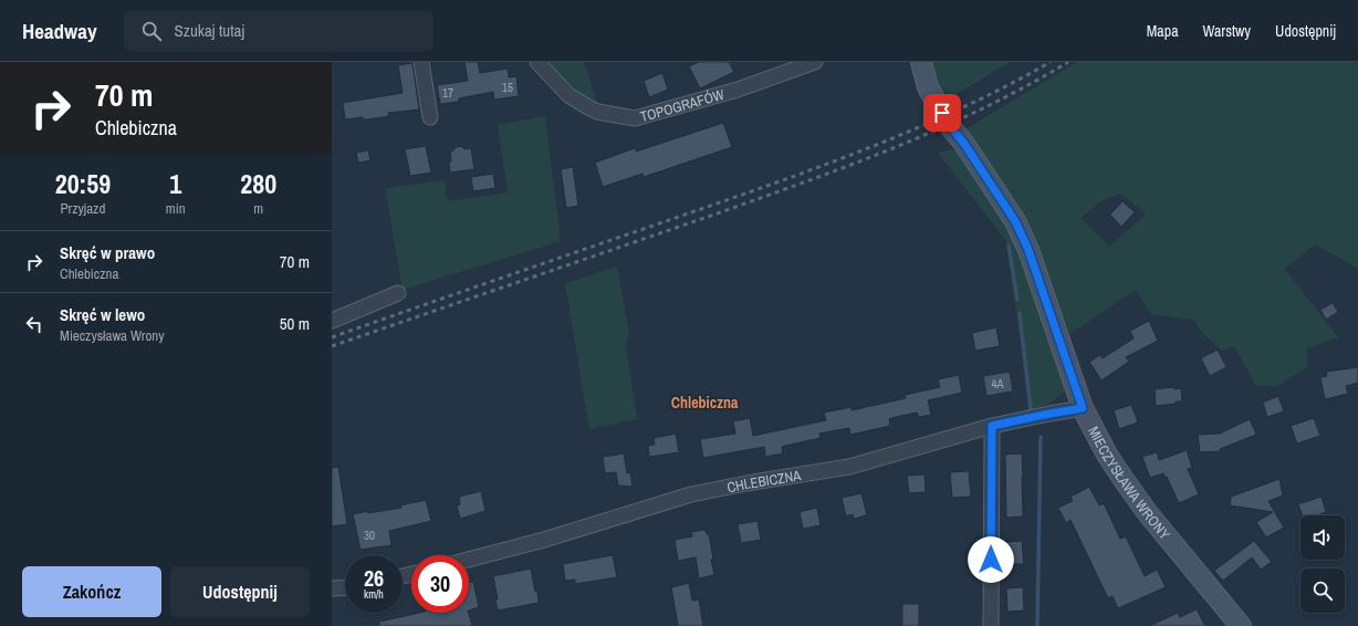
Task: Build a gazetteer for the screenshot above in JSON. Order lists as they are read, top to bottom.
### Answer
{
  "streets": {
    "street": ["TOPOGRAFÓW", "CHLEBICZNA", "MIECZYSŁAWA WRONY"]
  },
  "crossings": [
    ["CHLEBICZNA", "MIECZYSŁAWA WRONY"]
  ],
  "districts": ["Chlebiczna"],
  "house_numbers": [
    "15",
    "17",
    "4A",
    "30"
  ],
  "page": {
    "header": "Headway",
    "search": "Szukaj tutaj",
    "nav": ["Mapa", "Warstwy", "Udostępnij"],
    "turn": ["70 m", "Chlebiczna"],
    "eta": [
      "20:59",
      "Przyjazd",
      "1",
      "min",
      "280",
      "m"
    ],
    "list": [
      {
        "name": "Skręć w prawo",
        "note": "Chlebiczna",
        "value": "70 m"
      },
      {
        "name": "Skręć w lewo",
        "note": "Mieczysława Wrony",
        "value": "50 m"
      }
    ],
    "speed": "26 km/h",
    "limit": "30",
    "buttons": ["Zakończ", "Udostępnij"]
  }
}
